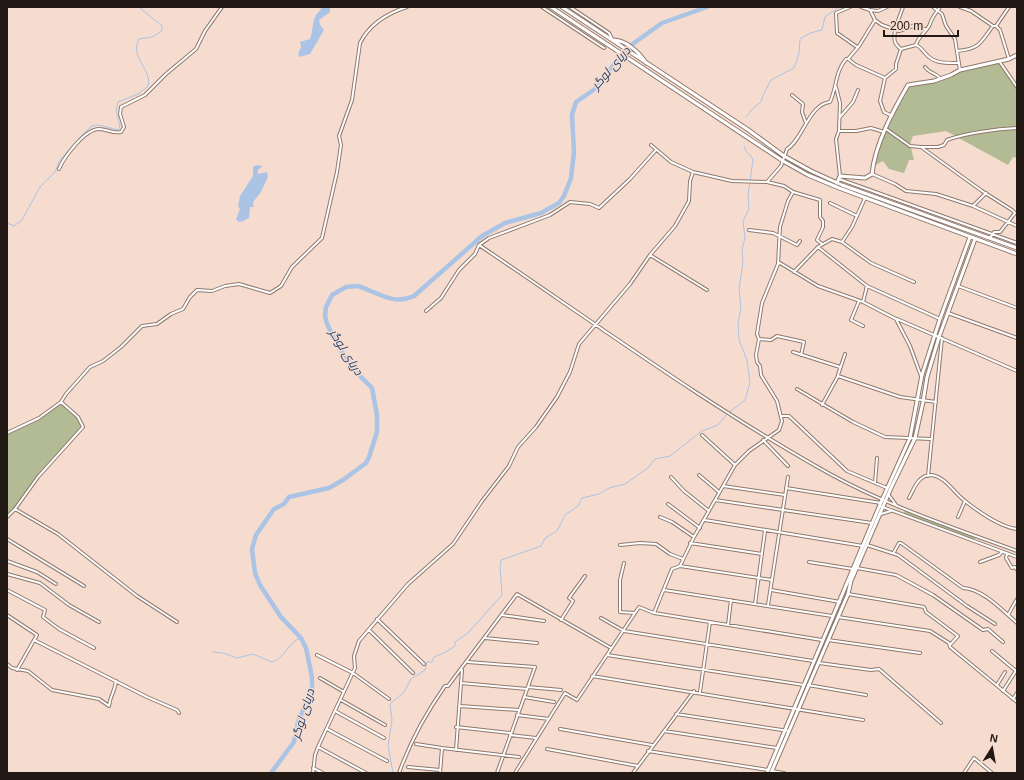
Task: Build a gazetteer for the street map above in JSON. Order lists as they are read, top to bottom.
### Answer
{
  "water": ["دریای لوگر"],
  "scale_bar": "200 m",
  "north": "top"
}
